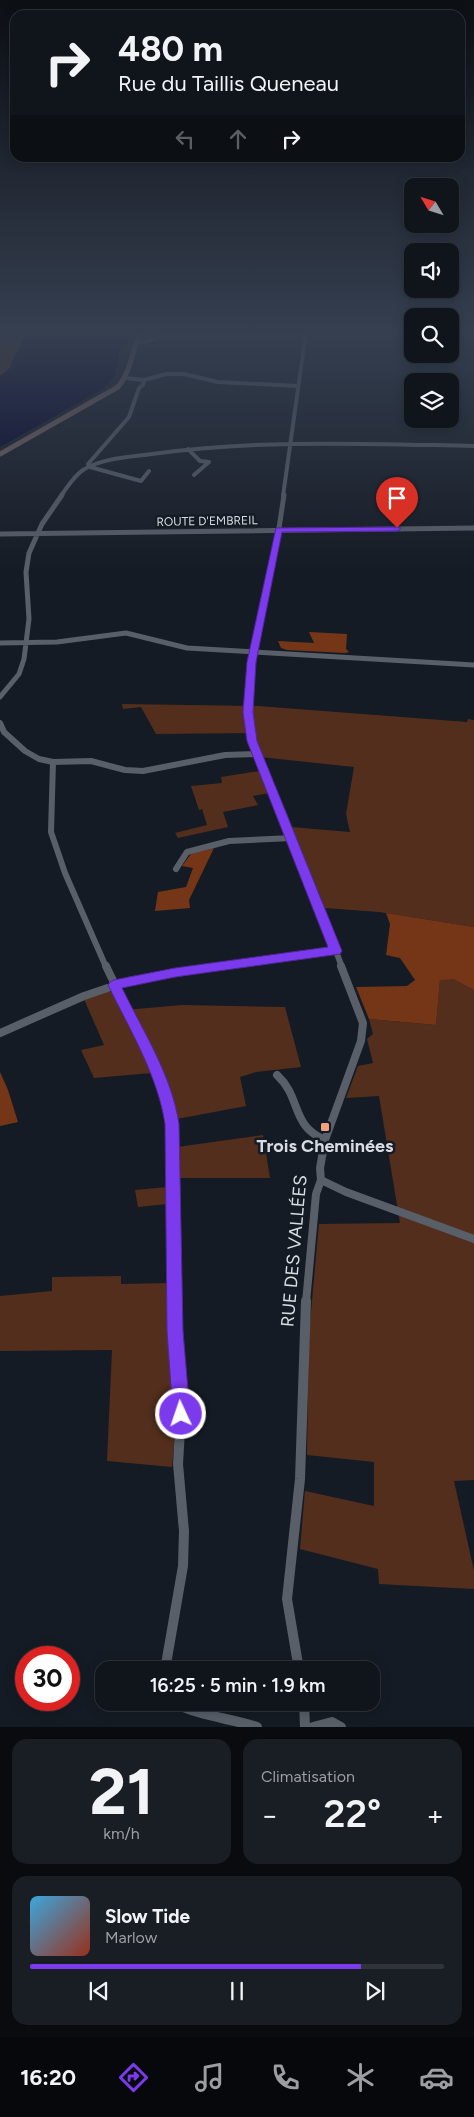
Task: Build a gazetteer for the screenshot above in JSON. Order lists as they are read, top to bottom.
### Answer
{
  "streets": {
    "street": ["ROUTE D'EMBREIL", "RUE DES VALLÉES"]
  },
  "crossings": [
    ["ROUTE D'EMBREIL", "RUE DES VALLÉES"]
  ],
  "places": {
    "transit": ["Trois Cheminées"]
  },
  "north": "top left",
  "page": {
    "turn": ["480 m", "Rue du Taillis Queneau"],
    "limit": "30",
    "trip": "16:25 · 5 min · 1.9 km",
    "tile": [
      ["21", "km/h"],
      "Climatisation"
    ],
    "heat": ["−", "22°", "+"],
    "song": ["Slow Tide", "Marlow"],
    "tabs": "16:20"
  }
}
